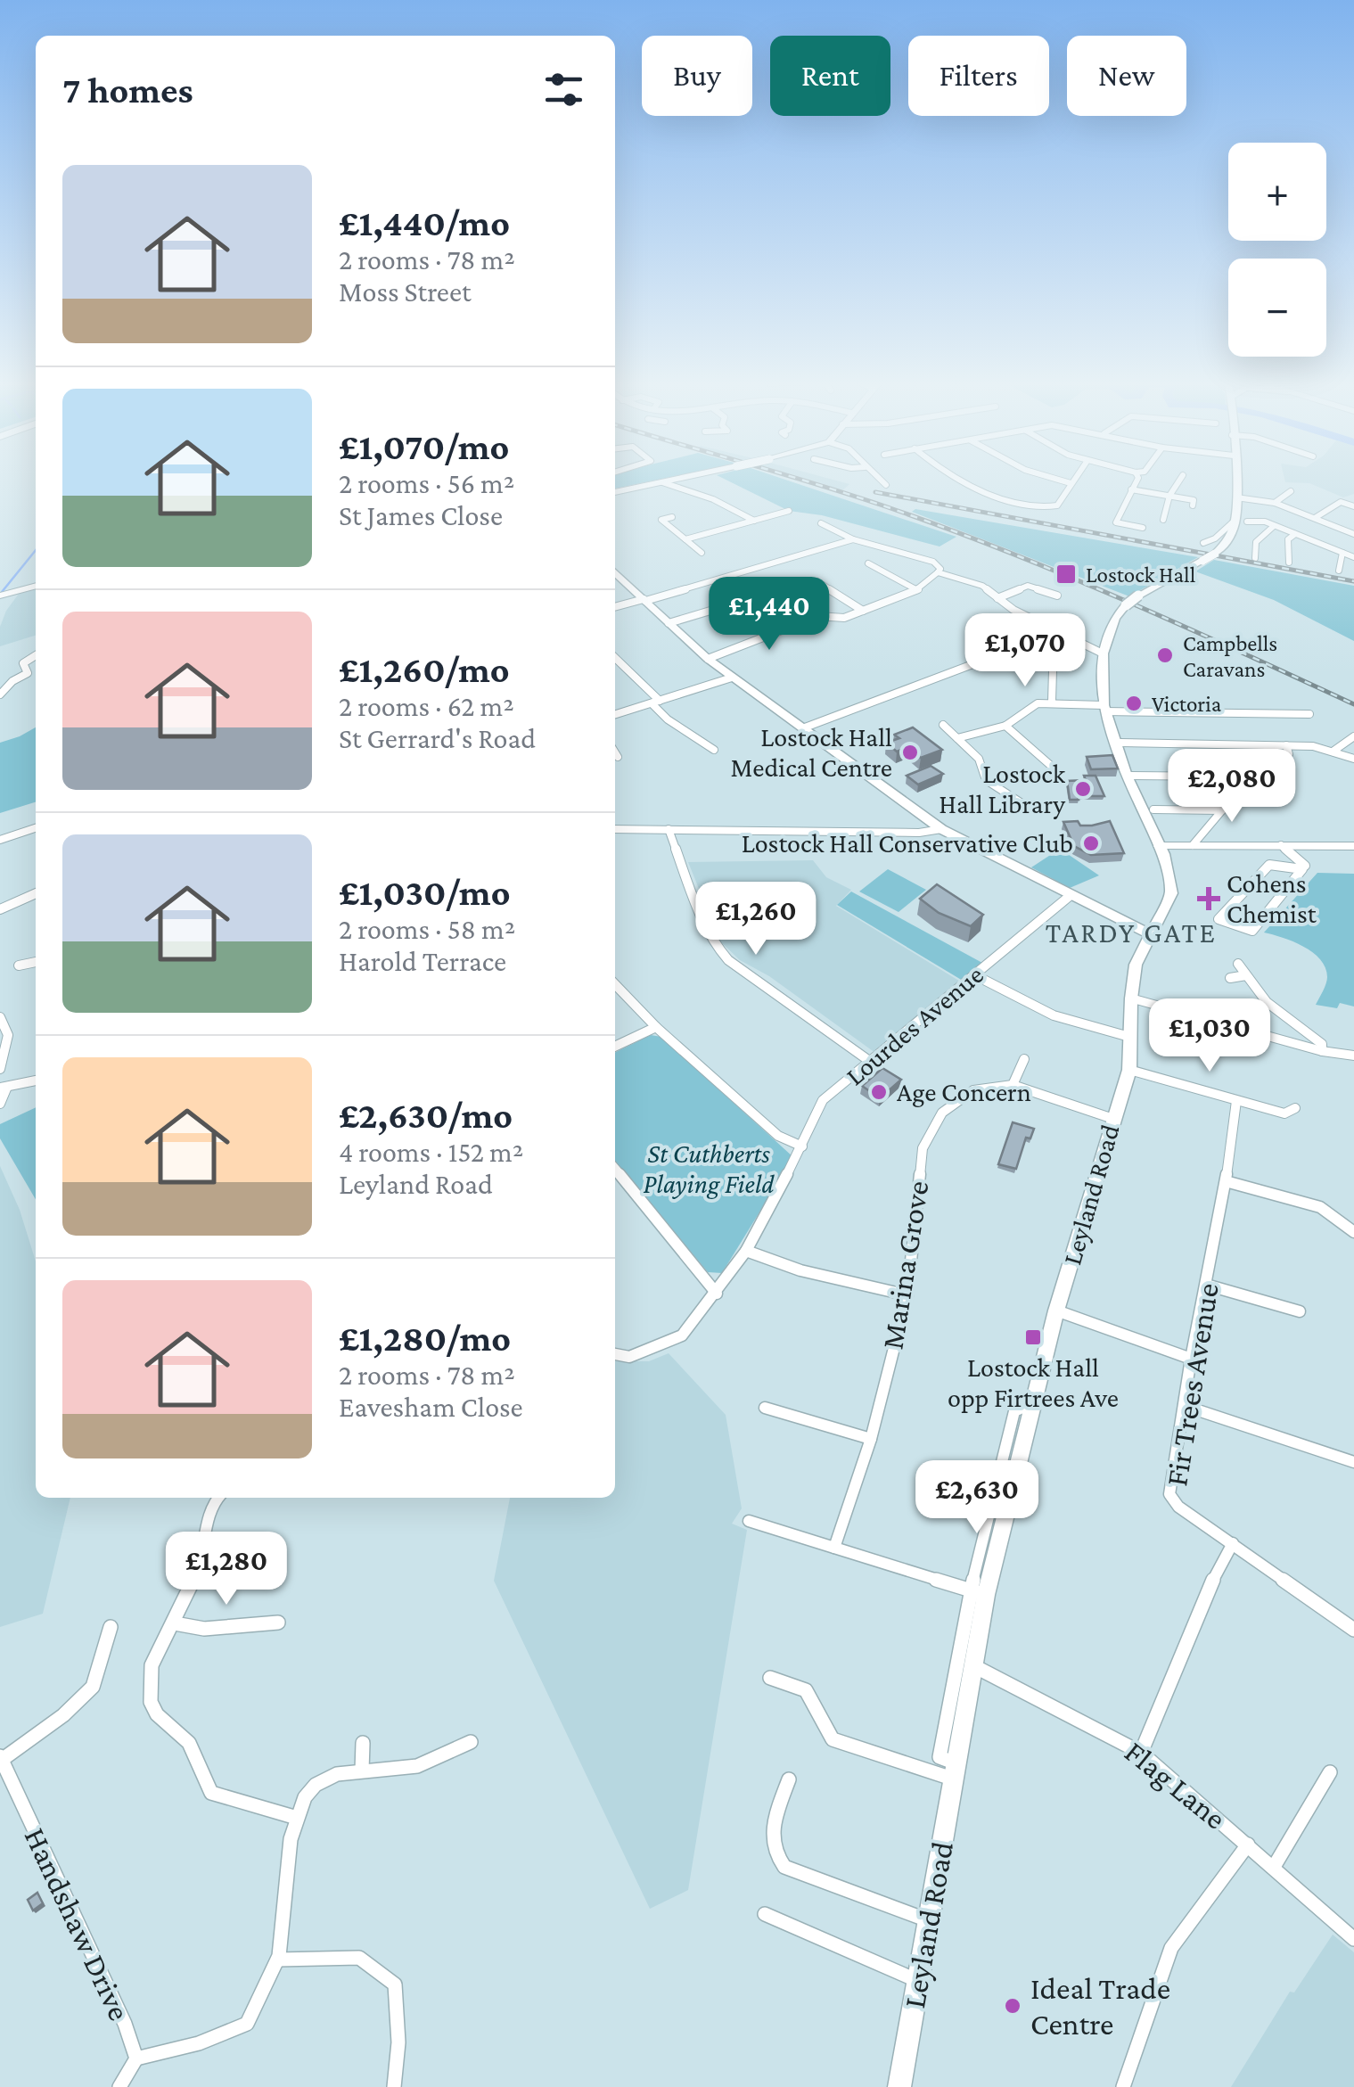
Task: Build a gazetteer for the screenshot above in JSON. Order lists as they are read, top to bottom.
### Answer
{
  "streets": {
    "main road": ["Leyland Road"],
    "street": [
      "Lourdes Avenue",
      "Marina Grove",
      "Fir Trees Avenue",
      "Flag Lane",
      "Handshaw Drive"
    ]
  },
  "crossings": [
    ["Leyland Road", "Marina Grove"],
    ["Leyland Road", "Flag Lane"]
  ],
  "districts": ["TARDY GATE"],
  "parks": ["St Cuthberts Playing Field"],
  "places": {
    "transit": ["Lostock Hall", "Lostock Hall opp Firtrees Ave"],
    "other": [
      "Campbells Caravans",
      "Victoria",
      "Lostock Hall Medical Centre",
      "Lostock Hall Library",
      "Lostock Hall Conservative Club",
      "Age Concern",
      "Ideal Trade Centre"
    ],
    "health": ["Cohens Chemist"]
  },
  "page": {
    "chip": [
      "Buy",
      "Rent",
      "Filters",
      "New"
    ],
    "heading": "7 homes",
    "map_buttons": ["+", "−"],
    "list": [
      {
        "name": "£1,440/mo",
        "note": "2 rooms · 78 m² · Moss Street"
      },
      {
        "name": "£1,070/mo",
        "note": "2 rooms · 56 m² · St James Close"
      },
      {
        "name": "£1,260/mo",
        "note": "2 rooms · 62 m² · St Gerrard's Road"
      },
      {
        "name": "£1,030/mo",
        "note": "2 rooms · 58 m² · Harold Terrace"
      },
      {
        "name": "£2,630/mo",
        "note": "4 rooms · 152 m² · Leyland Road"
      },
      {
        "name": "£1,280/mo",
        "note": "2 rooms · 78 m² · Eavesham Close"
      }
    ],
    "price": [
      "£1,440",
      "£1,070",
      "£2,080",
      "£1,260",
      "£1,030",
      "£2,630",
      "£1,280"
    ]
  }
}
